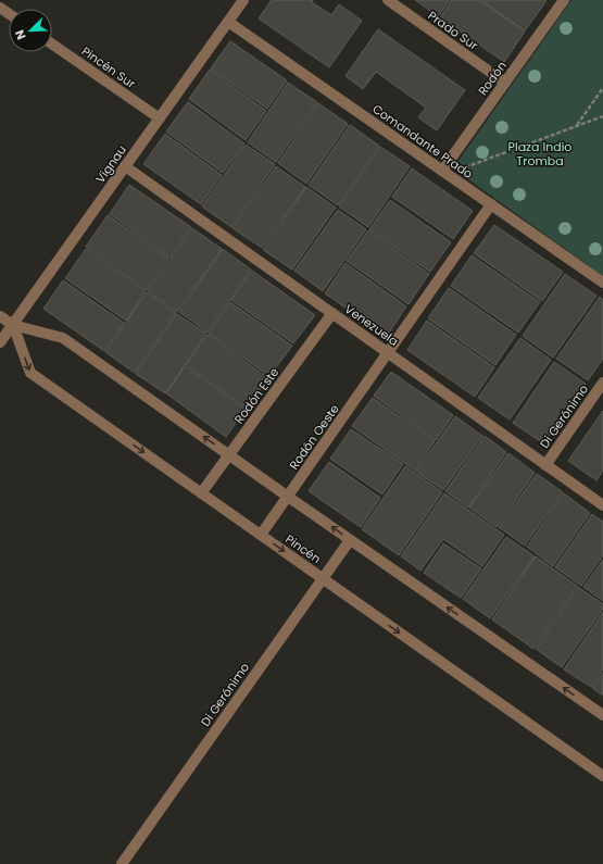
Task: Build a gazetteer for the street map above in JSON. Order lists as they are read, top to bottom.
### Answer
{
  "streets": {
    "street": [
      "Prado Sur",
      "Pincén Sur",
      "Rodón",
      "Comandante Prado",
      "Vignau",
      "Venezuela",
      "Rodón Este",
      "Di Gerónimo",
      "Rodón Oeste",
      "Pincén"
    ]
  },
  "crossings": [
    ["Prado Sur", "Rodón"],
    ["Pincén Sur", "Vignau"],
    ["Rodón", "Comandante Prado"],
    ["Comandante Prado", "Vignau"],
    ["Vignau", "Venezuela"],
    ["Vignau", "Pincén"],
    ["Venezuela", "Rodón Este"],
    ["Venezuela", "Di Gerónimo"],
    ["Venezuela", "Rodón Oeste"],
    ["Rodón Este", "Pincén"],
    ["Di Gerónimo", "Pincén"],
    ["Rodón Oeste", "Pincén"]
  ],
  "parks": ["Plaza Indio Tromba"],
  "north": "bottom left"
}
